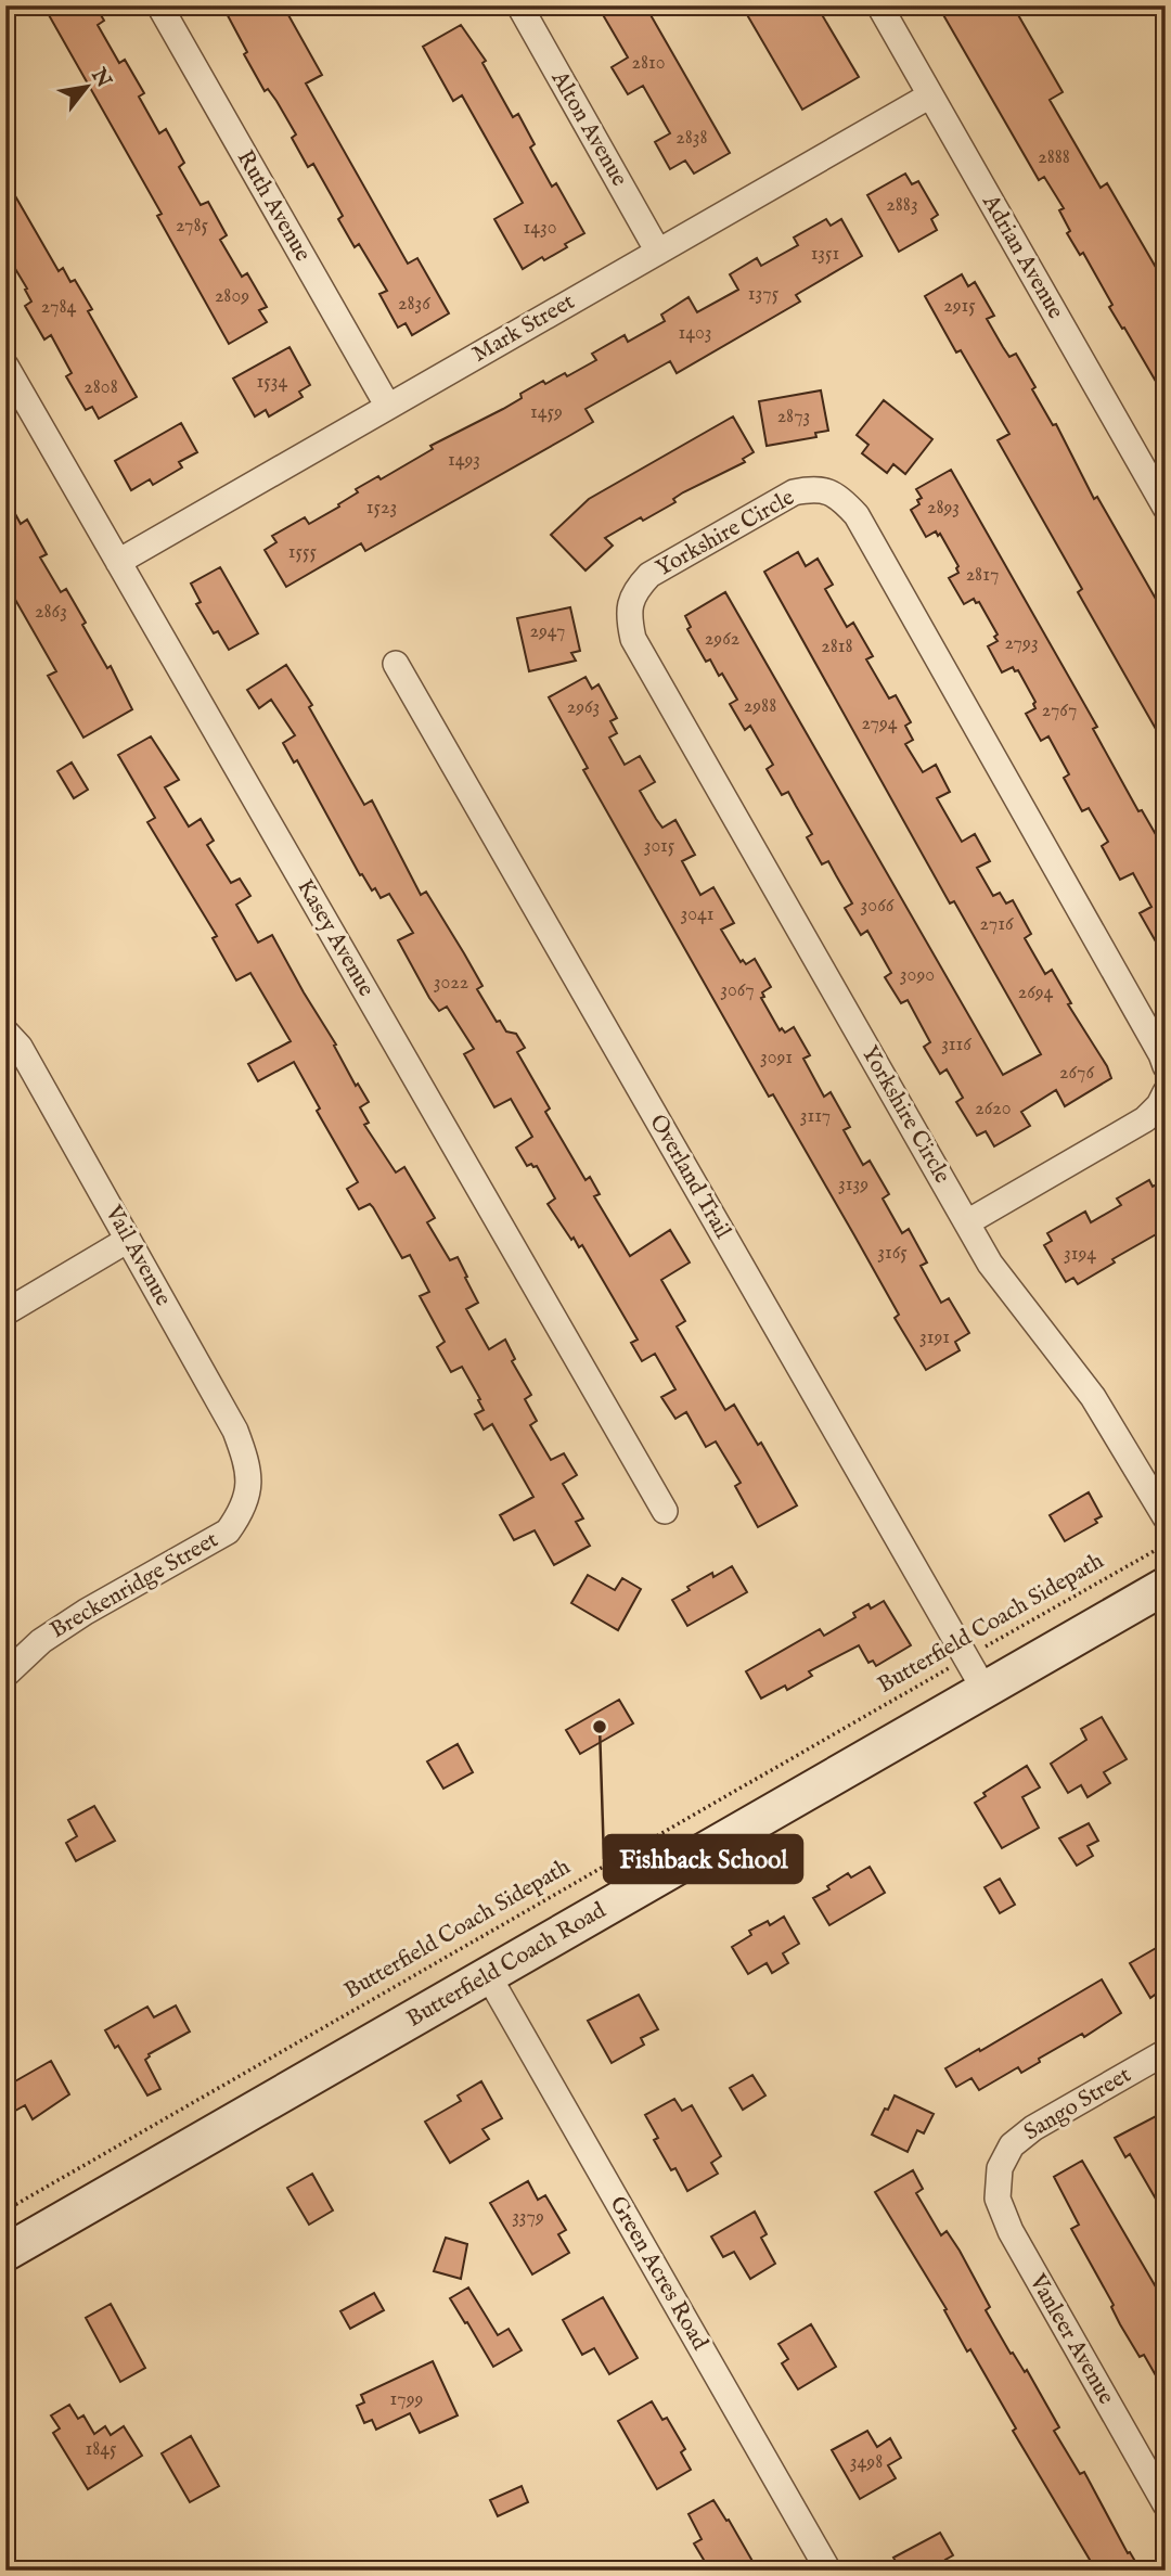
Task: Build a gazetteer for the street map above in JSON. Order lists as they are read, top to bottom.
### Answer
{
  "streets": {
    "main road": ["Butterfield Coach Road"],
    "street": [
      "Alton Avenue",
      "Ruth Avenue",
      "Adrian Avenue",
      "Mark Street",
      "Yorkshire Circle",
      "Kasey Avenue",
      "Overland Trail",
      "Vail Avenue",
      "Breckenridge Street",
      "Sango Street",
      "Green Acres Road",
      "Vanleer Avenue"
    ],
    "path": ["Butterfield Coach Sidepath"]
  },
  "crossings": [
    ["Alton Avenue", "Mark Street"],
    ["Ruth Avenue", "Mark Street"],
    ["Adrian Avenue", "Mark Street"],
    ["Mark Street", "Kasey Avenue"],
    ["Overland Trail", "Butterfield Coach Road"],
    ["Vail Avenue", "Breckenridge Street"],
    ["Butterfield Coach Road", "Green Acres Road"],
    ["Sango Street", "Vanleer Avenue"]
  ],
  "places": ["Fishback School"],
  "house_numbers": [
    "2810",
    "2838",
    "2888",
    "2883",
    "2785",
    "1430",
    "1351",
    "1375",
    "2809",
    "2836",
    "2915",
    "2784",
    "1403",
    "1534",
    "2808",
    "1459",
    "2873",
    "1493",
    "1523",
    "2893",
    "1555",
    "2817",
    "2863",
    "2947",
    "2962",
    "2793",
    "2818",
    "2988",
    "2963",
    "2767",
    "2794",
    "3015",
    "3066",
    "3041",
    "2716",
    "3090",
    "3022",
    "3067",
    "2694",
    "3116",
    "3091",
    "2676",
    "2620",
    "3117",
    "3139",
    "3165",
    "3194",
    "3191",
    "3379",
    "1799",
    "1845",
    "3498"
  ],
  "north": "top right"
}
